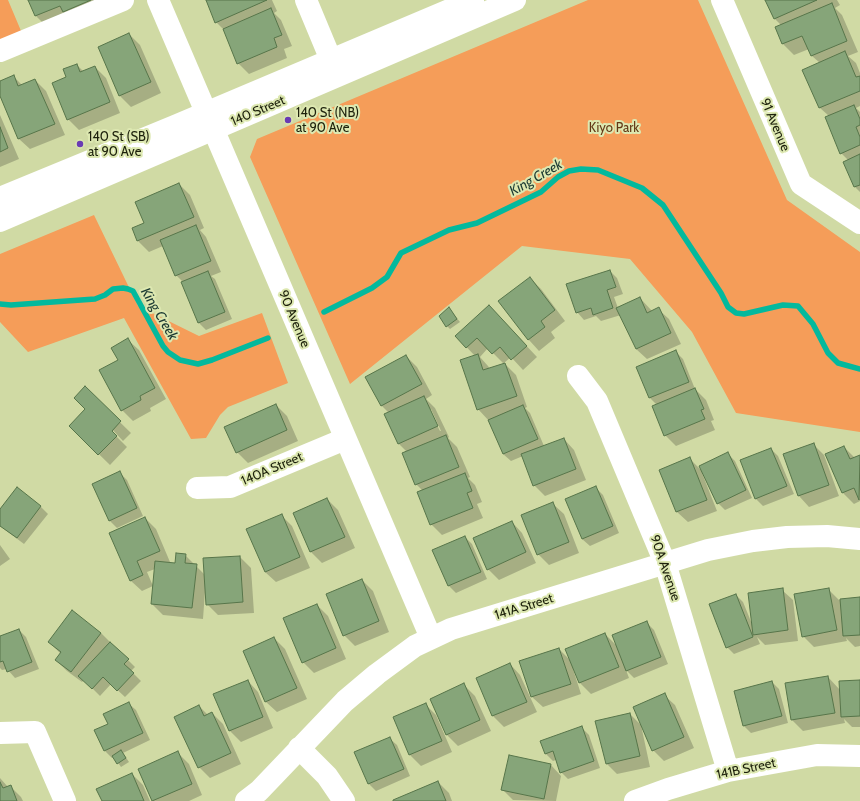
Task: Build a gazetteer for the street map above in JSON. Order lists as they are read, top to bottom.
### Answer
{
  "streets": {
    "street": [
      "140 Street",
      "91 Avenue",
      "90 Avenue",
      "140A Street",
      "90A Avenue",
      "141A Street",
      "141B Street"
    ]
  },
  "crossings": [
    ["140 Street", "90 Avenue"],
    ["90 Avenue", "140A Street"],
    ["90 Avenue", "141A Street"],
    ["90A Avenue", "141A Street"],
    ["90A Avenue", "141B Street"]
  ],
  "water": ["King Creek"],
  "parks": ["Kiyo Park"],
  "places": ["140 St (NB) at 90 Ave", "140 St (SB) at 90 Ave"]
}
